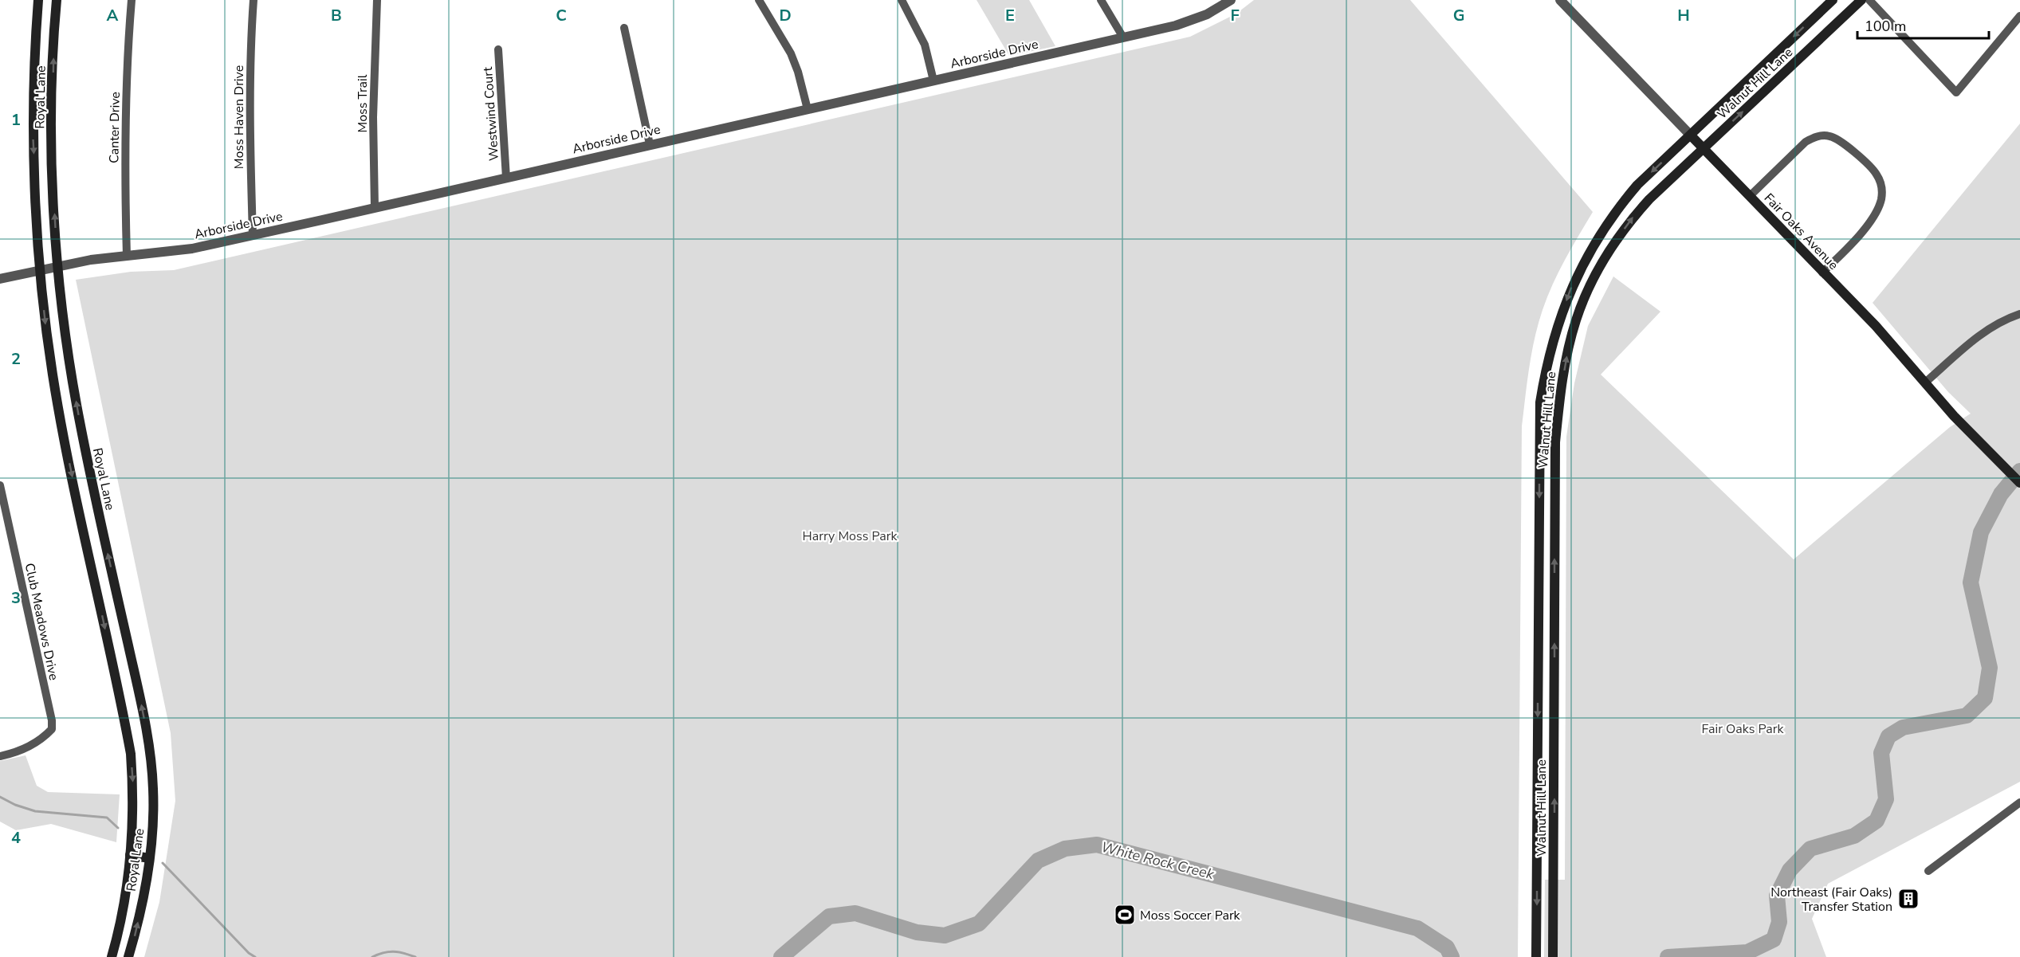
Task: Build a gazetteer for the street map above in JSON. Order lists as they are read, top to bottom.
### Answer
{
  "streets": {
    "main road": ["Walnut Hill Lane", "Royal Lane", "Fair Oaks Avenue"],
    "street": [
      "Arborside Drive",
      "Moss Trail",
      "Westwind Court",
      "Moss Haven Drive",
      "Canter Drive",
      "Club Meadows Drive"
    ]
  },
  "crossings": [
    ["Arborside Drive", "Royal Lane"],
    ["Arborside Drive", "Moss Trail"],
    ["Arborside Drive", "Westwind Court"],
    ["Arborside Drive", "Moss Haven Drive"],
    ["Arborside Drive", "Canter Drive"],
    ["Walnut Hill Lane", "Fair Oaks Avenue"]
  ],
  "water": ["White Rock Creek"],
  "parks": ["Harry Moss Park", "Fair Oaks Park"],
  "places": {
    "building": ["Northeast (Fair Oaks) Transfer Station"],
    "sports": ["Moss Soccer Park"]
  },
  "scale_bar": "100 m",
  "grid": {
    "columns": [
      "A",
      "B",
      "C",
      "D",
      "E",
      "F",
      "G",
      "H"
    ],
    "rows": [
      "1",
      "2",
      "3",
      "4"
    ]
  }
}
